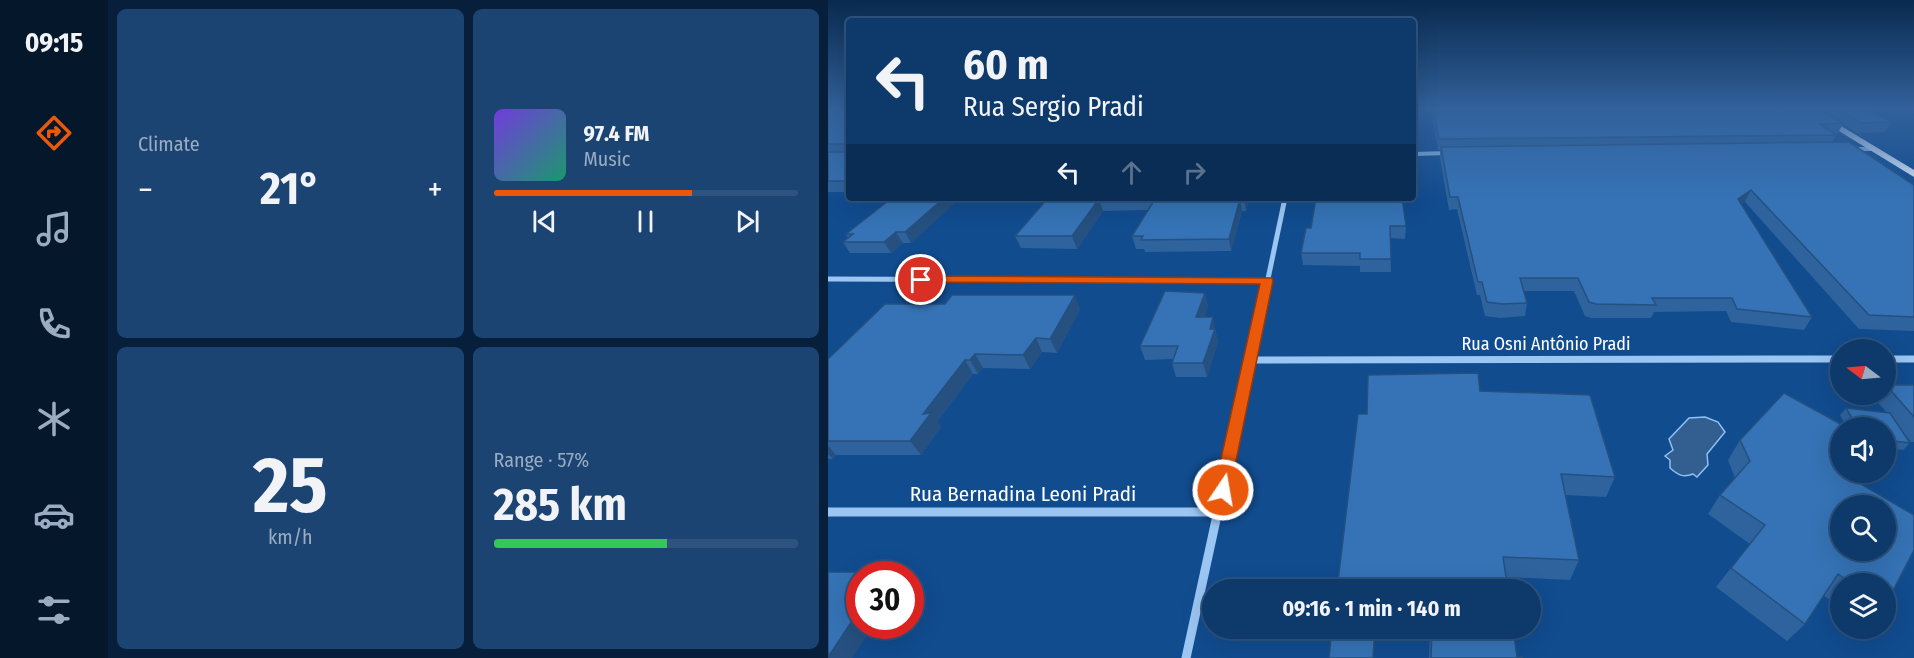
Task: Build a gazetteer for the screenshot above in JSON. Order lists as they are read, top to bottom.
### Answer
{
  "streets": {
    "street": ["Rua Osni Antônio Pradi", "Rua Bernadina Leoni Pradi"]
  },
  "north": "left",
  "page": {
    "tabs": "09:15",
    "tile": [
      "Climate",
      ["25", "km/h"],
      ["Range · 57%", "285 km"]
    ],
    "turn": ["60 m", "Rua Sergio Pradi"],
    "song": ["97.4 FM", "Music"],
    "heat": ["−", "21°", "+"],
    "limit": "30",
    "trip": "09:16 · 1 min · 140 m"
  }
}
